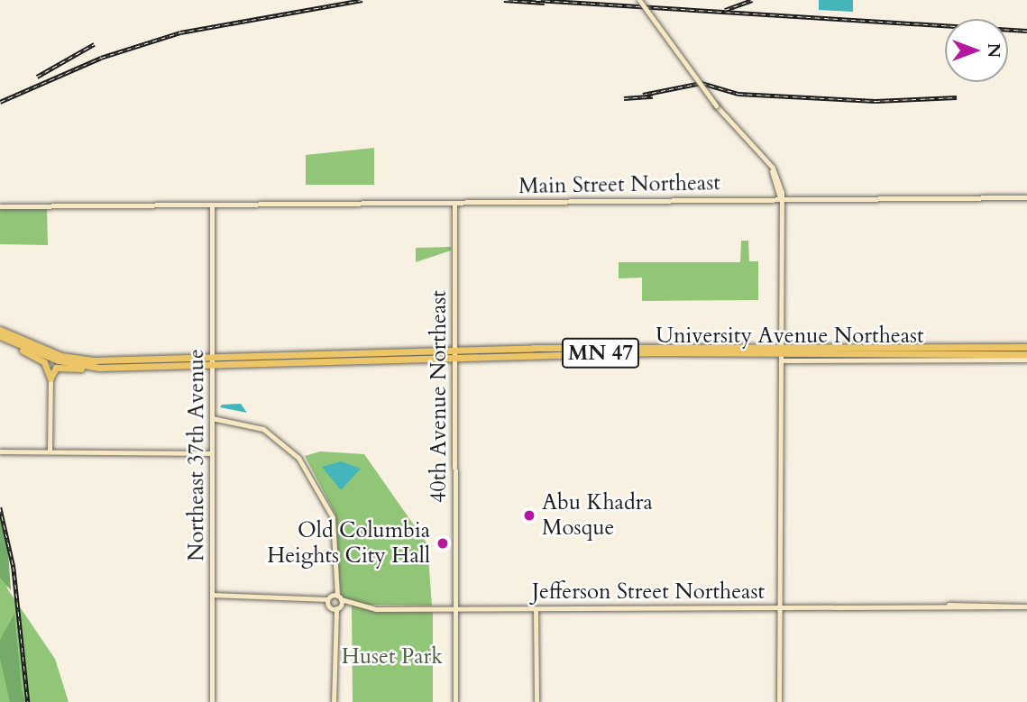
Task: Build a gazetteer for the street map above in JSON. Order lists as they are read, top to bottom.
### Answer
{
  "streets": {
    "main road": ["University Avenue Northeast", "MN 47"],
    "street": [
      "Main Street Northeast",
      "40th Avenue Northeast",
      "Northeast 37th Avenue",
      "Jefferson Street Northeast"
    ]
  },
  "crossings": [
    ["Main Street Northeast", "40th Avenue Northeast"],
    ["Main Street Northeast", "Northeast 37th Avenue"],
    ["University Avenue Northeast", "MN 47"],
    ["University Avenue Northeast", "40th Avenue Northeast"],
    ["University Avenue Northeast", "Northeast 37th Avenue"],
    ["MN 47", "Northeast 37th Avenue"],
    ["40th Avenue Northeast", "Jefferson Street Northeast"],
    ["Northeast 37th Avenue", "Jefferson Street Northeast"]
  ],
  "parks": ["Huset Park"],
  "places": ["Abu Khadra Mosque", "Old Columbia Heights City Hall"],
  "north": "right"
}
